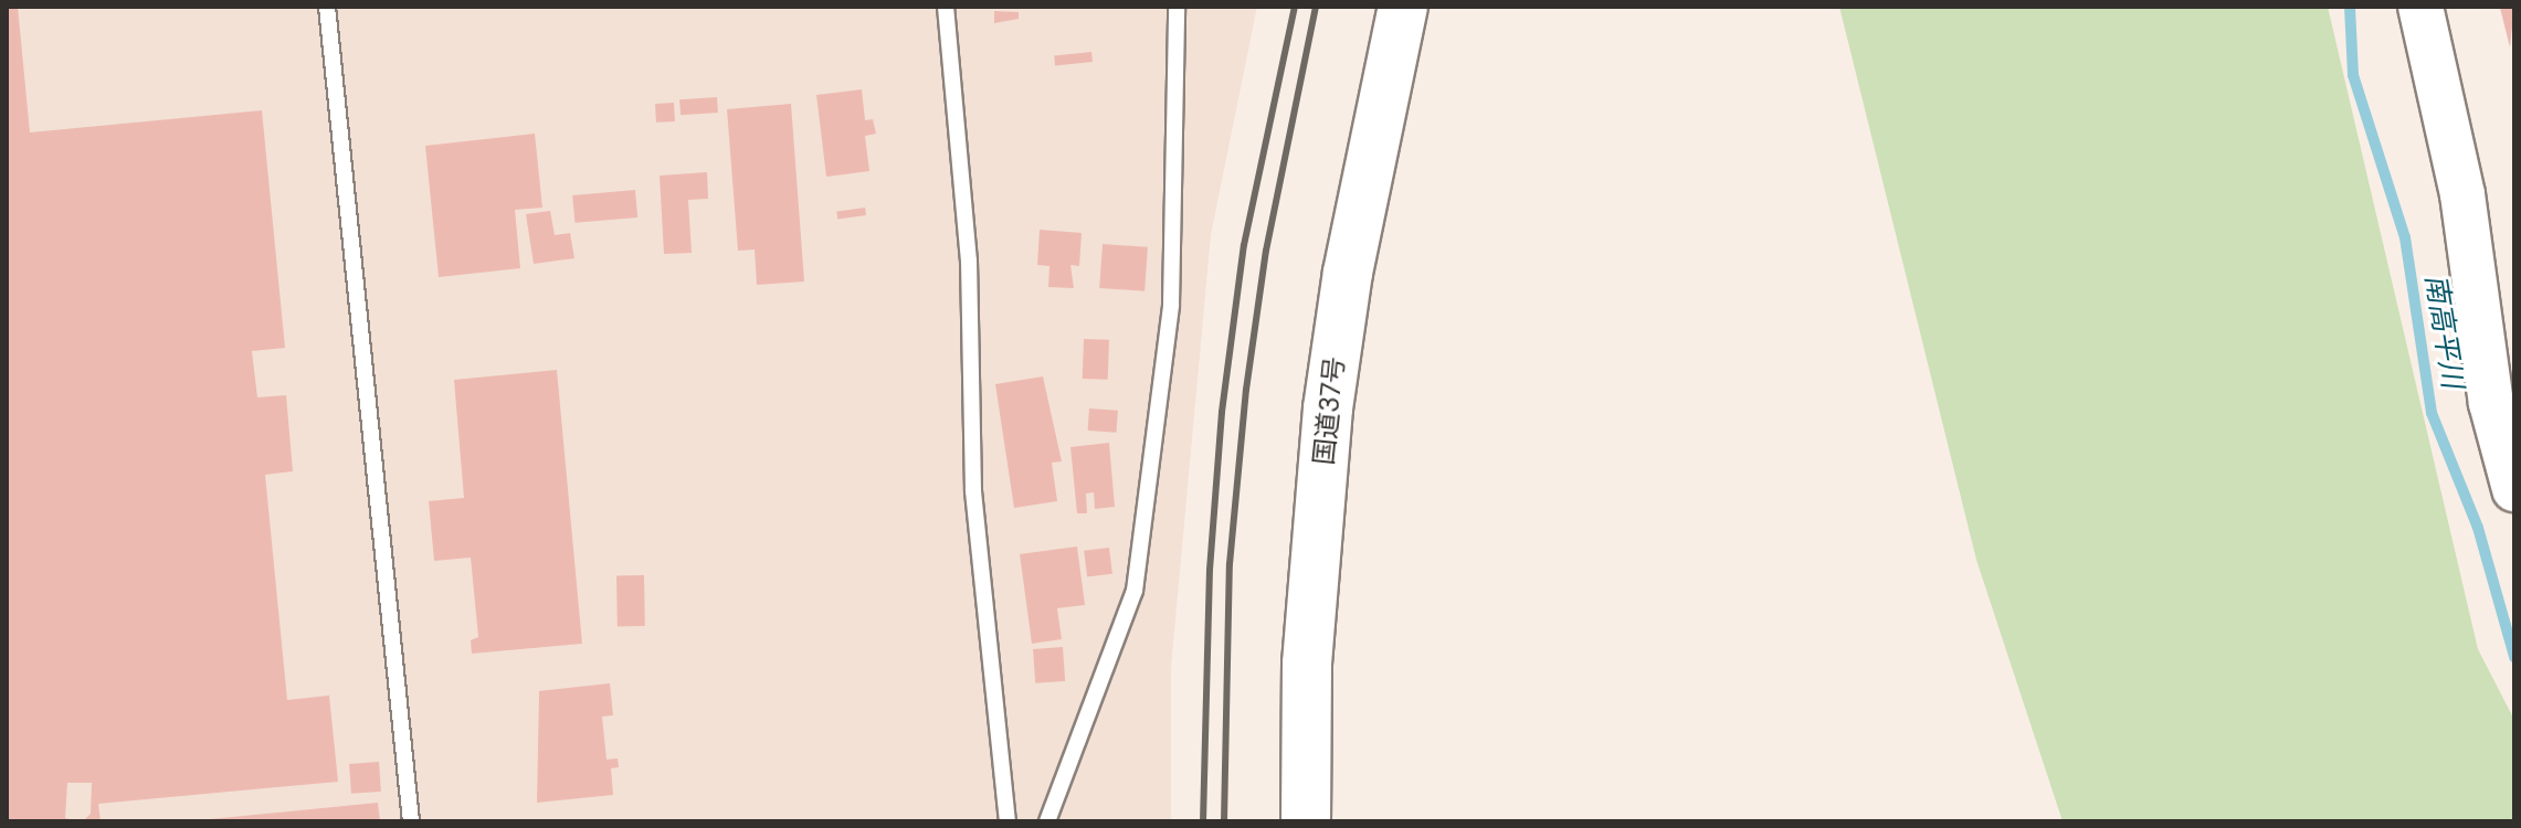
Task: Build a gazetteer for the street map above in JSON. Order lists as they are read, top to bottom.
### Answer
{
  "streets": {
    "highway": ["国道37号"]
  },
  "water": ["南高平川"]
}
